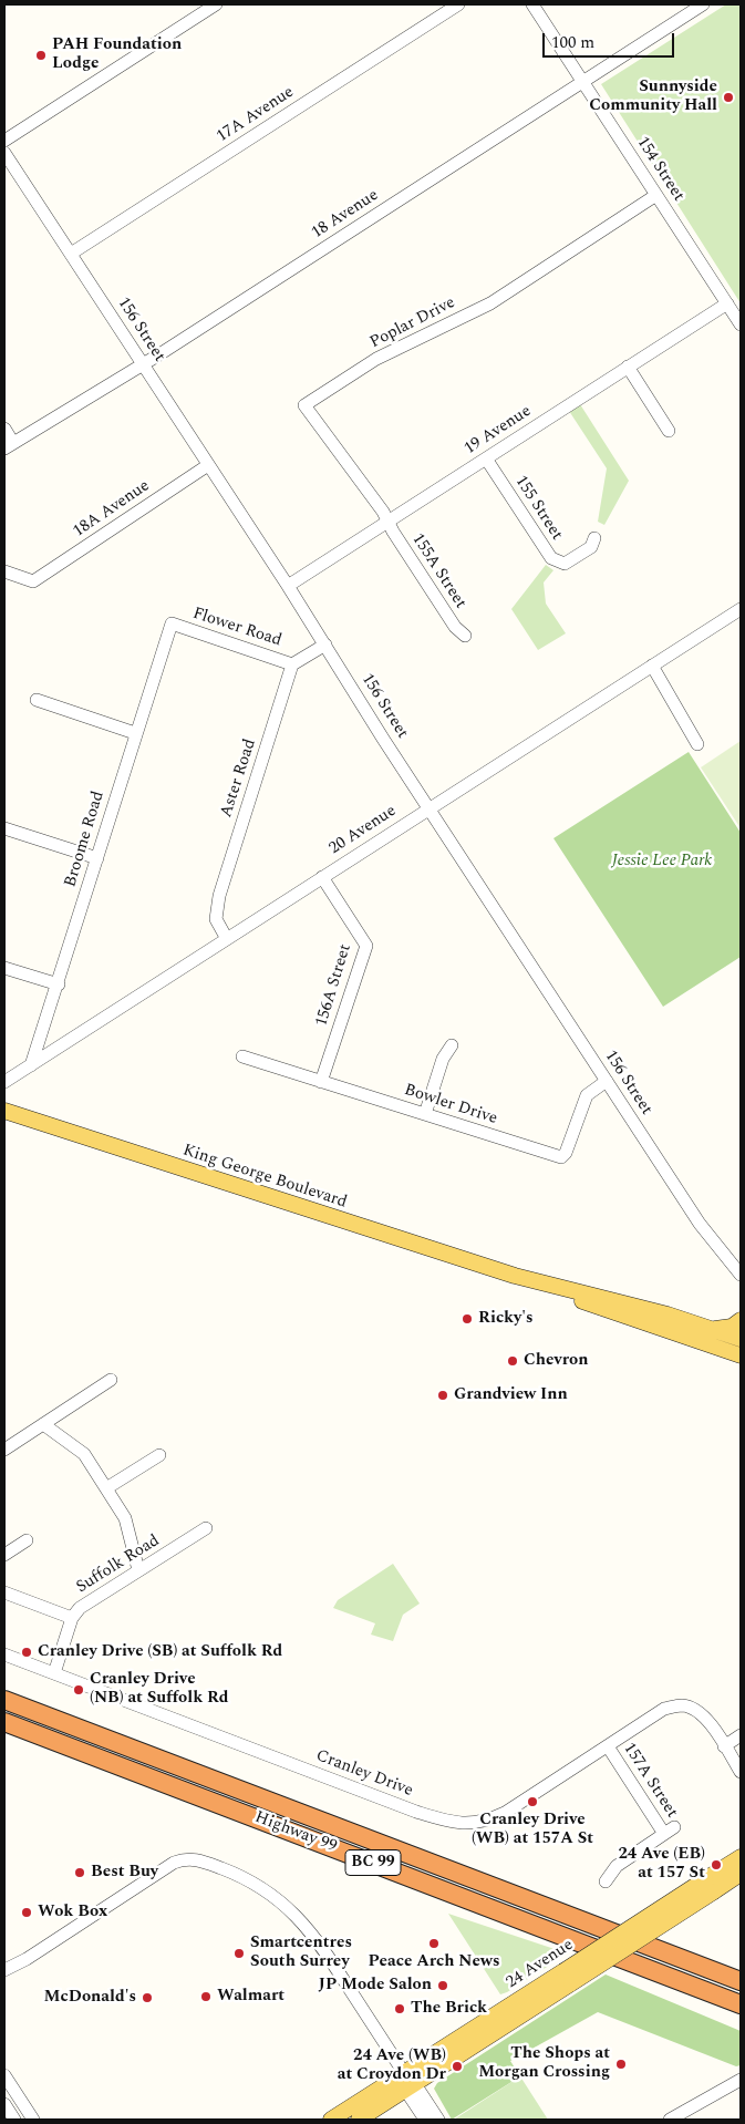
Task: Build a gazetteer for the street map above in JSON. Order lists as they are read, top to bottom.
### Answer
{
  "streets": {
    "highway": ["Highway 99", "BC 99"],
    "main road": ["King George Boulevard", "24 Avenue"],
    "street": [
      "17A Avenue",
      "154 Street",
      "18 Avenue",
      "Poplar Drive",
      "156 Street",
      "19 Avenue",
      "155 Street",
      "18A Avenue",
      "155A Street",
      "Flower Road",
      "Aster Road",
      "20 Avenue",
      "Broome Road",
      "156A Street",
      "Bowler Drive",
      "Suffolk Road",
      "Cranley Drive",
      "157A Street"
    ]
  },
  "crossings": [
    ["17A Avenue", "156 Street"],
    ["154 Street", "18 Avenue"],
    ["154 Street", "Poplar Drive"],
    ["154 Street", "19 Avenue"],
    ["18 Avenue", "156 Street"],
    ["Poplar Drive", "19 Avenue"],
    ["Poplar Drive", "155A Street"],
    ["156 Street", "19 Avenue"],
    ["156 Street", "18A Avenue"],
    ["156 Street", "20 Avenue"],
    ["156 Street", "Bowler Drive"],
    ["19 Avenue", "155 Street"],
    ["19 Avenue", "155A Street"],
    ["Flower Road", "Aster Road"],
    ["Flower Road", "Broome Road"],
    ["Aster Road", "20 Avenue"],
    ["20 Avenue", "Broome Road"],
    ["20 Avenue", "156A Street"],
    ["156A Street", "Bowler Drive"],
    ["Suffolk Road", "Cranley Drive"],
    ["Cranley Drive", "157A Street"]
  ],
  "parks": ["Jessie Lee Park"],
  "places": [
    "PAH Foundation Lodge",
    "Sunnyside Community Hall",
    "Ricky's",
    "Chevron",
    "Grandview Inn",
    "Cranley Drive (SB) at Suffolk Rd",
    "Cranley Drive (NB) at Suffolk Rd",
    "Cranley Drive (WB) at 157A St",
    "24 Ave (EB) at 157 St",
    "Best Buy",
    "Wok Box",
    "Peace Arch News",
    "Smartcentres South Surrey",
    "JP Mode Salon",
    "Walmart",
    "McDonald's",
    "The Brick",
    "The Shops at Morgan Crossing",
    "24 Ave (WB) at Croydon Dr"
  ],
  "scale_bar": "100 m"
}
